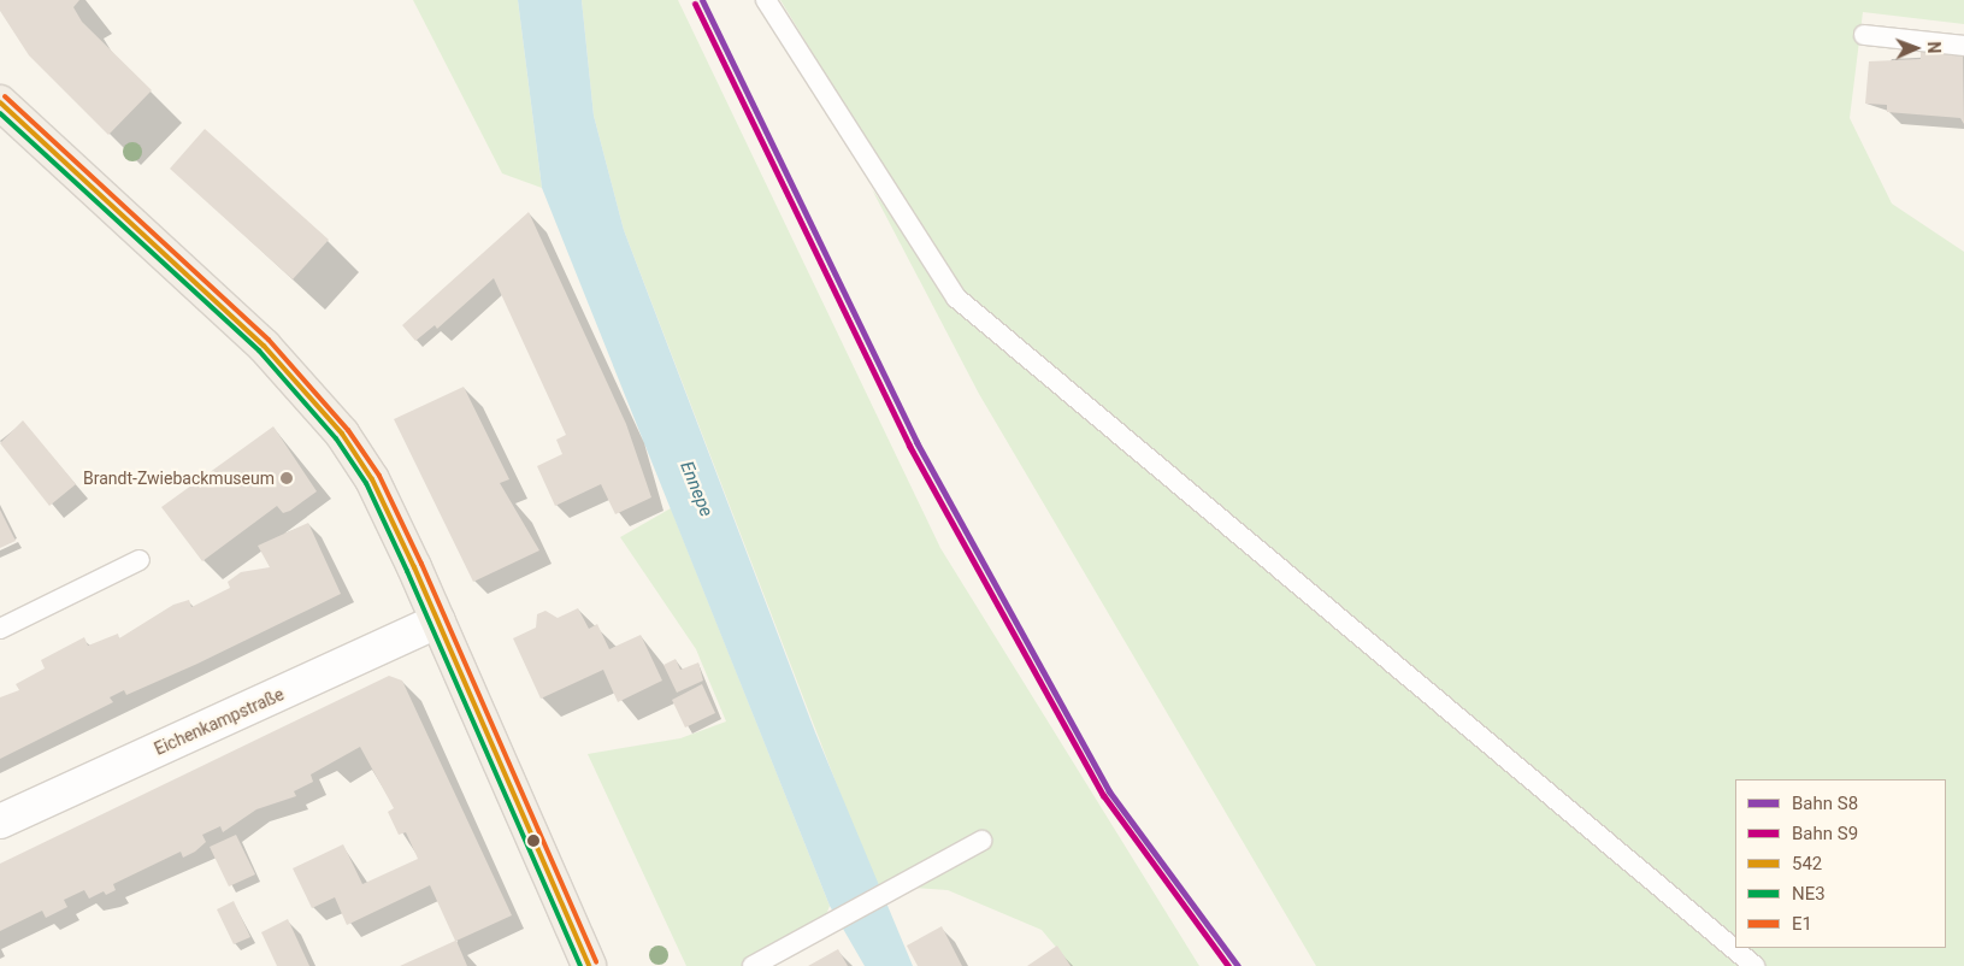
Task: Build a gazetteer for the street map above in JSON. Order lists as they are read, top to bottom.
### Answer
{
  "streets": {
    "street": ["Eichenkampstraße"]
  },
  "water": ["Ennepe"],
  "places": ["Brandt-Zwiebackmuseum"],
  "lines": [
    "rail line S8",
    "rail line S9",
    "transit line E1",
    "transit line 542",
    "transit line NE3"
  ],
  "legend": [
    "Bahn S8",
    "Bahn S9",
    "542",
    "NE3",
    "E1"
  ],
  "north": "right"
}
